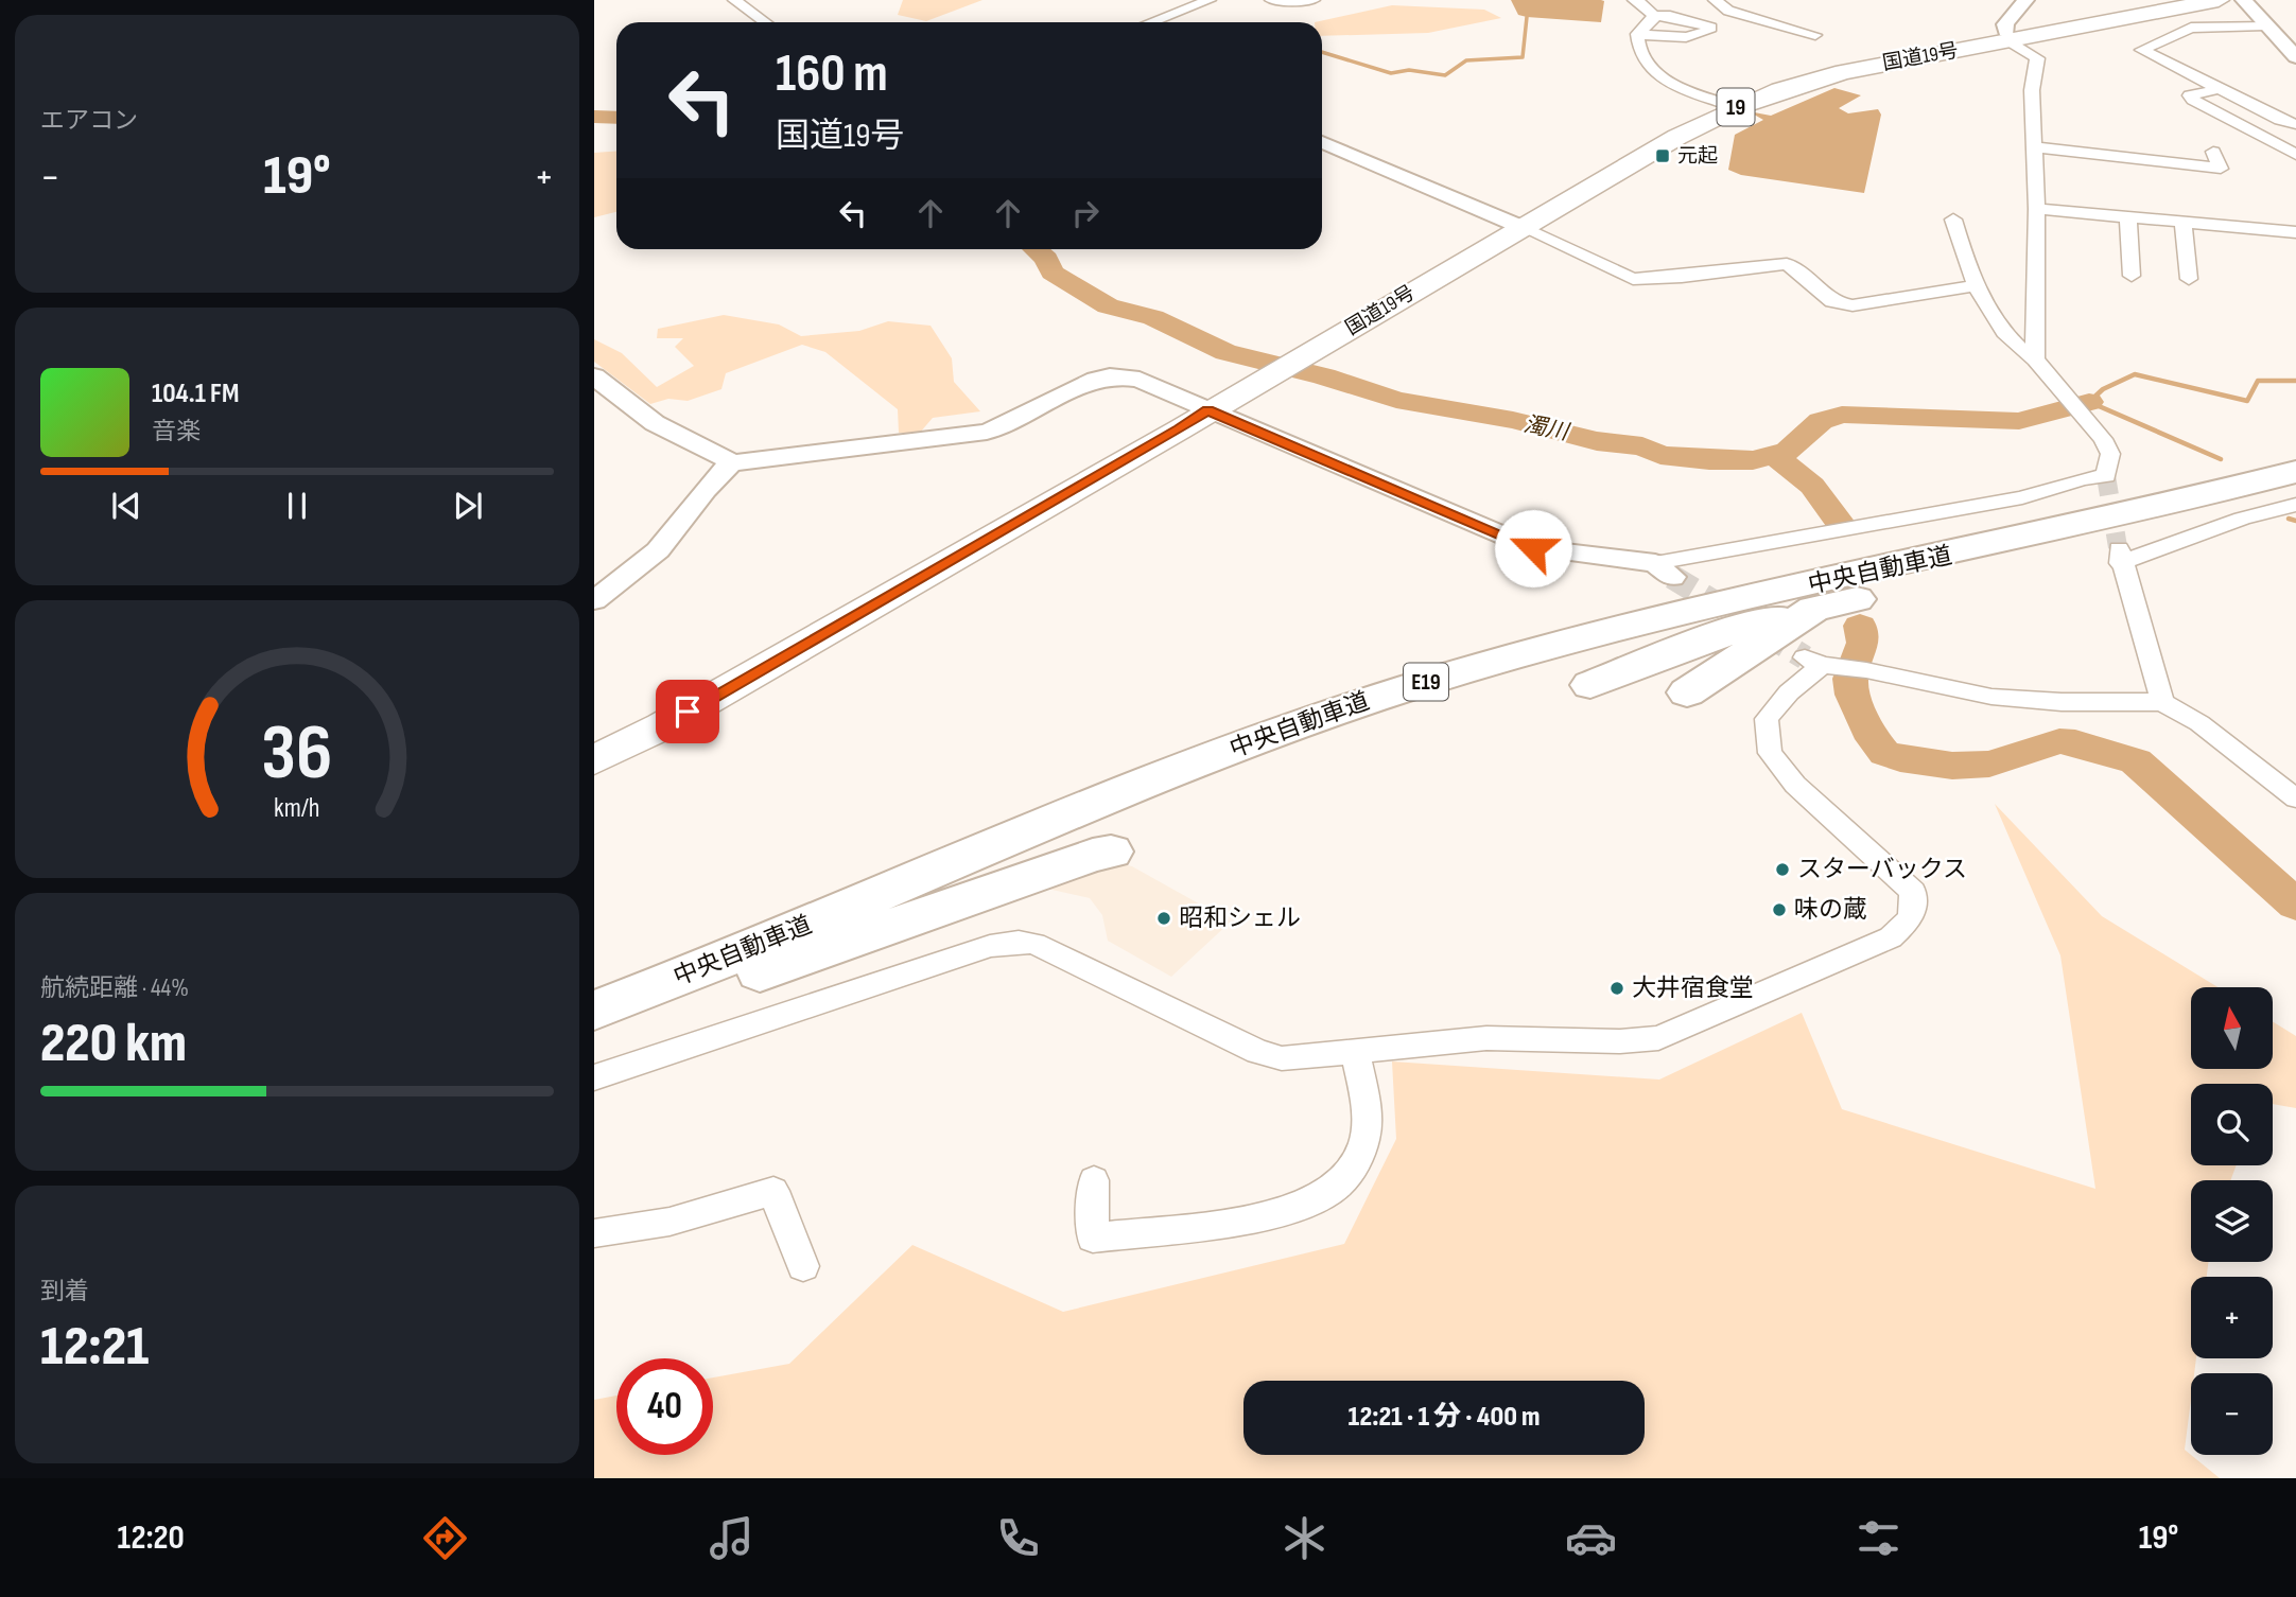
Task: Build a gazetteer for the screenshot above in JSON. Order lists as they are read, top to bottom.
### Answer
{
  "streets": {
    "highway": [
      "国道19号",
      "19",
      "中央自動車道",
      "E19"
    ]
  },
  "water": ["濁川"],
  "places": {
    "transit": ["元起"],
    "other": [
      "スターバックス",
      "味の蔵",
      "昭和シェル",
      "大井宿食堂"
    ]
  },
  "north": "top",
  "page": {
    "tile": [
      "エアコン",
      ["航続距離 · 44%", "220 km"],
      ["到着", "12:21"]
    ],
    "turn": ["160 m", "国道19号"],
    "heat": ["−", "19°", "+"],
    "song": ["104.1 FM", "音楽"],
    "map_buttons": ["+", "−"],
    "limit": "40",
    "trip": "12:21 · 1 分 · 400 m",
    "tabs": ["12:20", "19°"],
    "gauge": ["36", "km/h"]
  }
}
